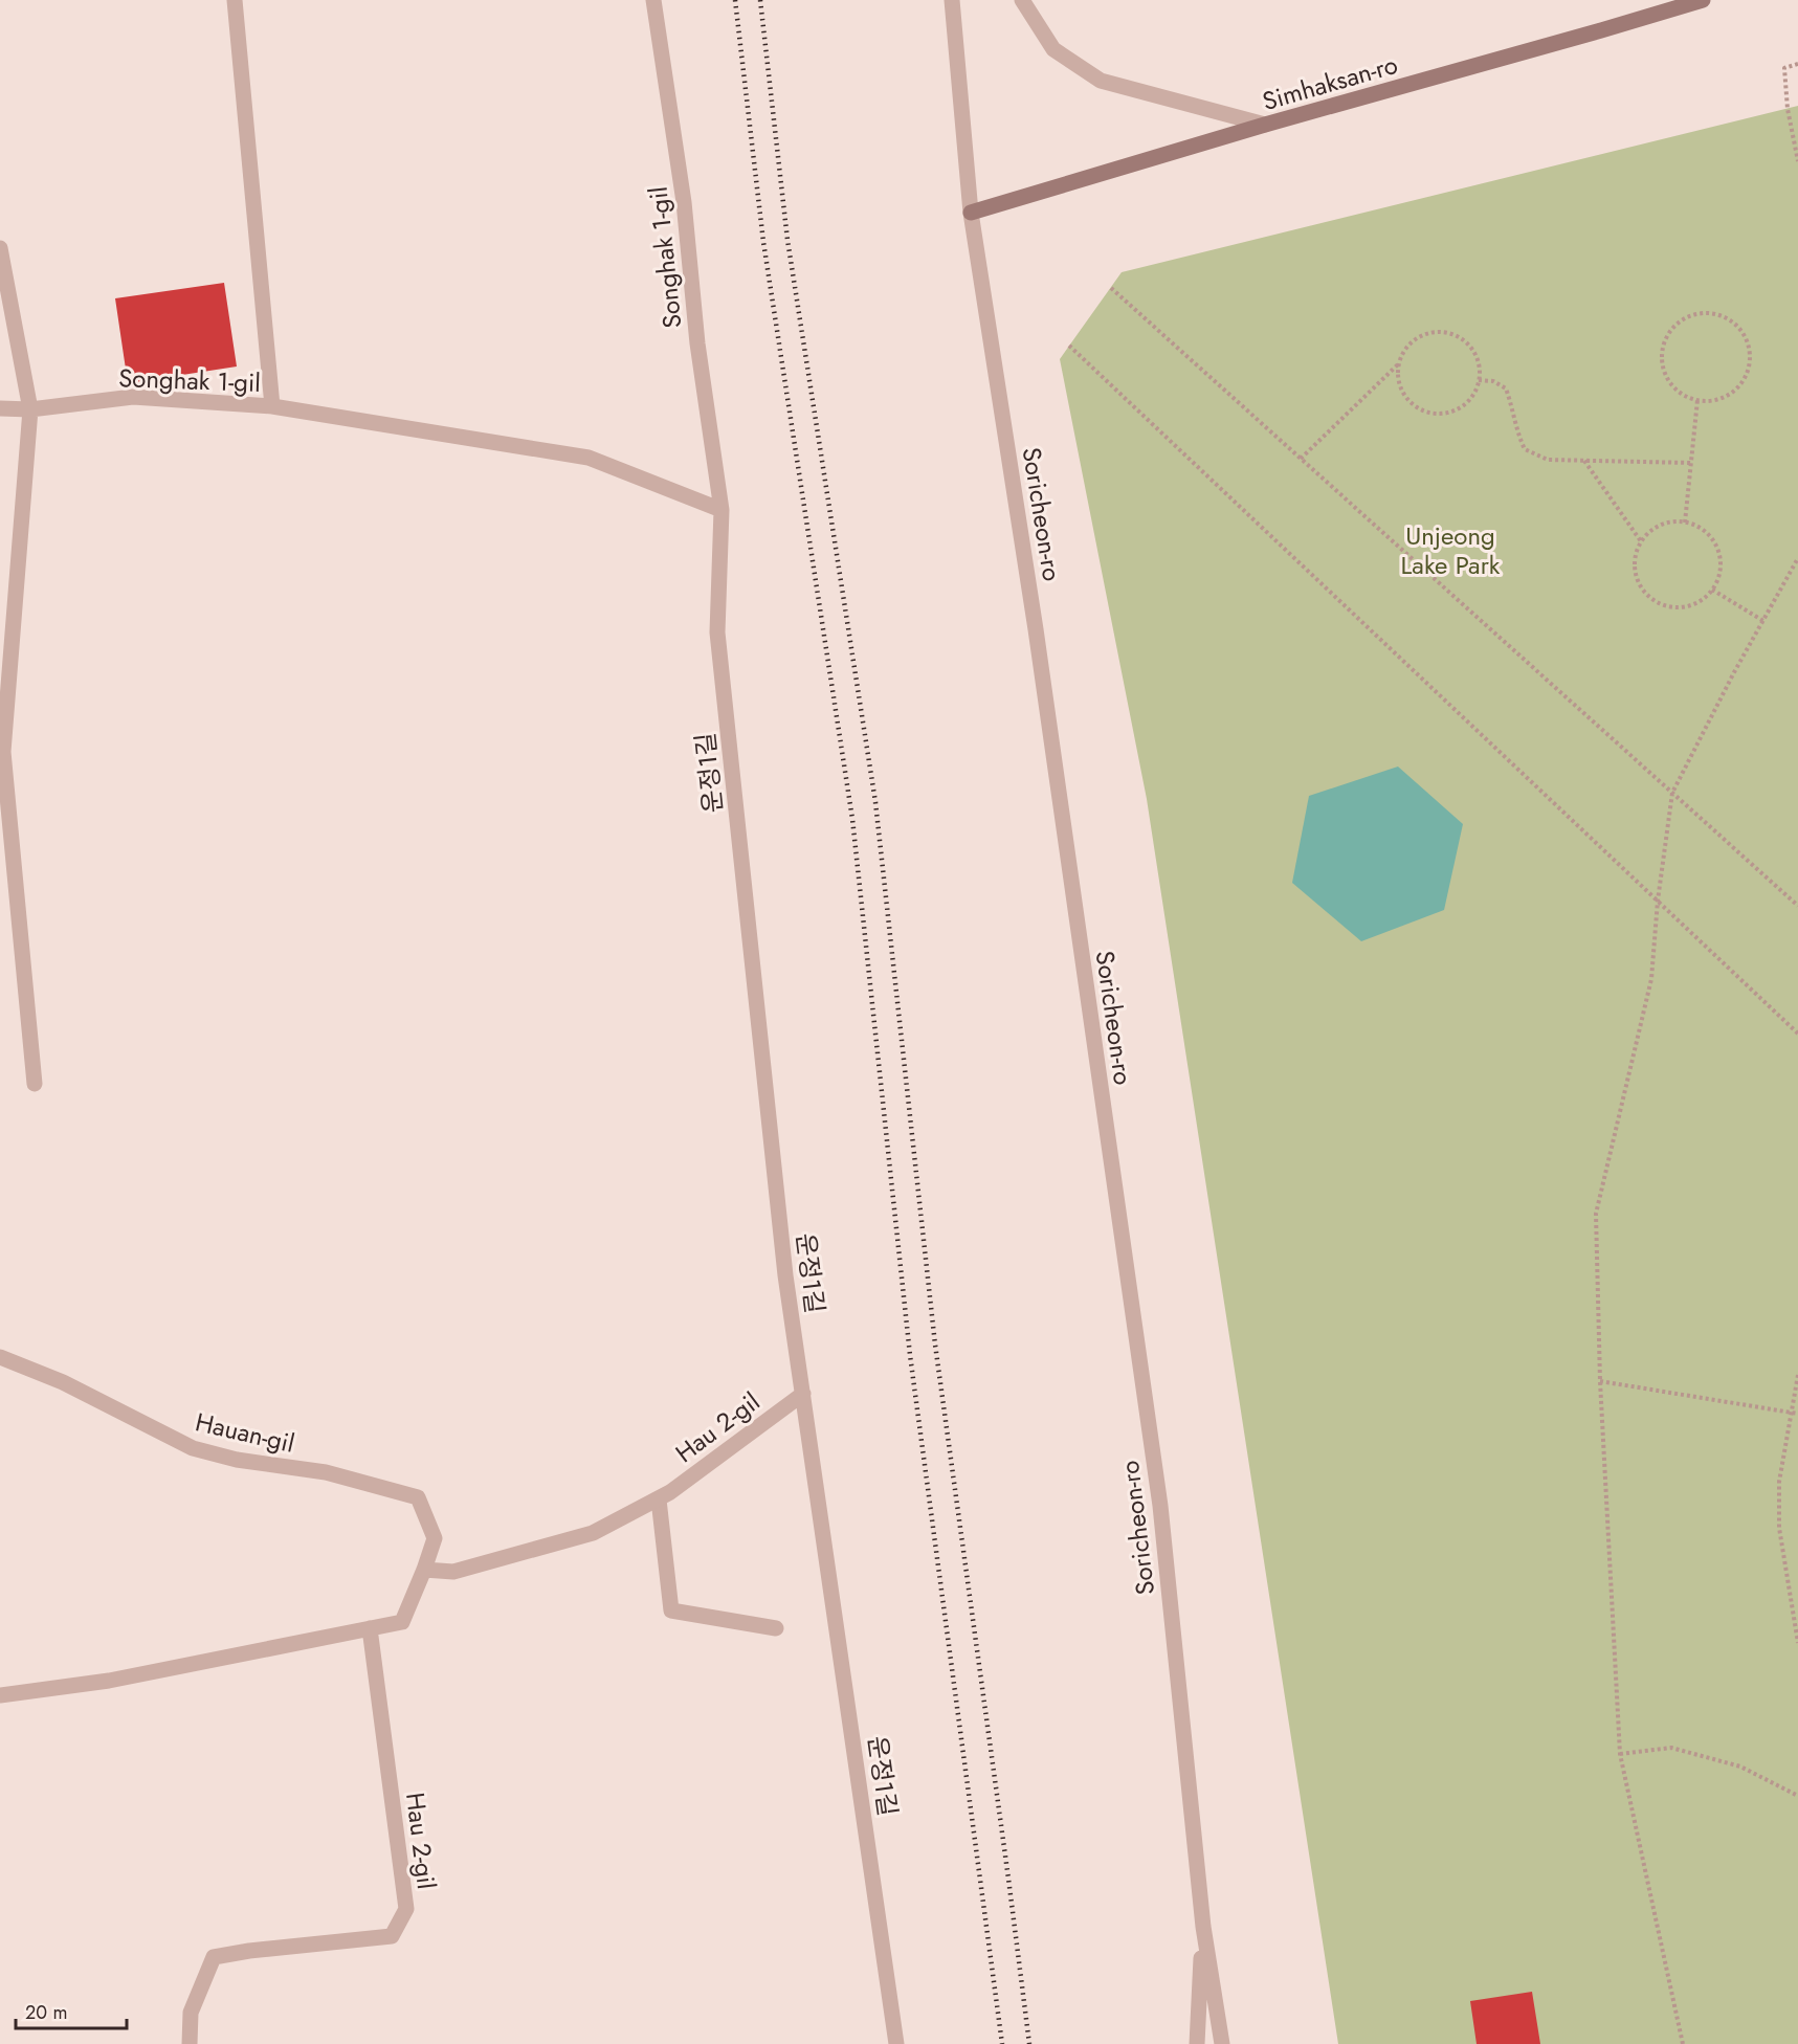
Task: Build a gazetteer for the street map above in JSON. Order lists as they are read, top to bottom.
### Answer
{
  "streets": {
    "street": [
      "Simhaksan-ro",
      "Songhak 1-gil",
      "Soricheon-ro",
      "운정1길",
      "Hau 2-gil",
      "Hauan-gil"
    ]
  },
  "crossings": [
    ["Simhaksan-ro", "Soricheon-ro"],
    ["Songhak 1-gil", "운정1길"],
    ["운정1길", "Hau 2-gil"],
    ["Hau 2-gil", "Hauan-gil"]
  ],
  "parks": ["Unjeong Lake Park"],
  "scale_bar": "20 m"
}
